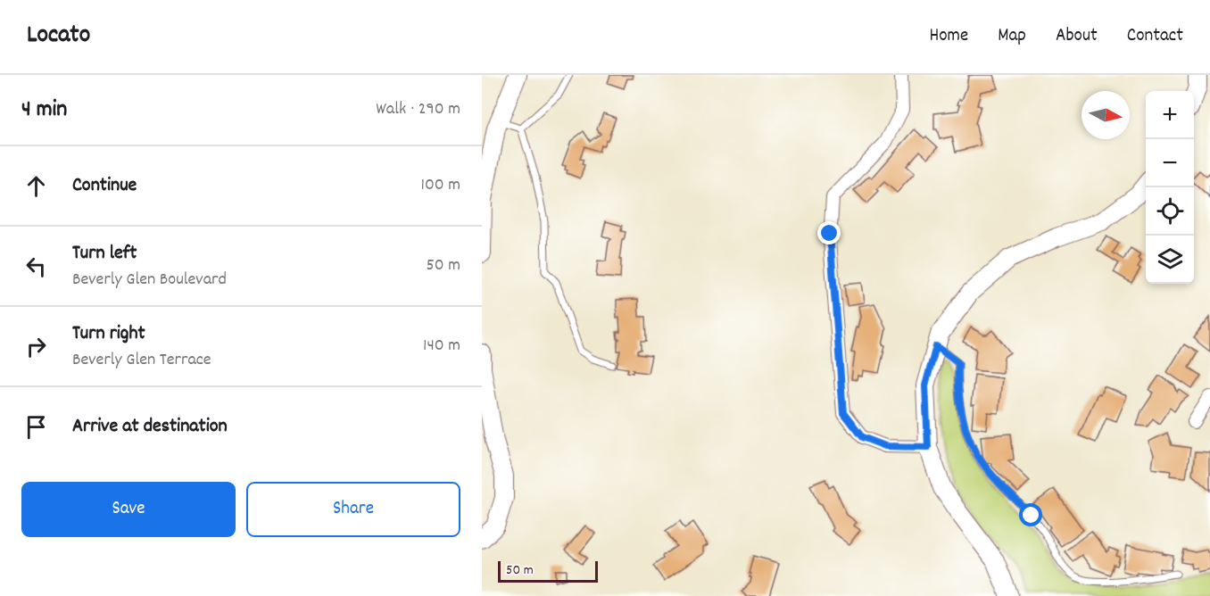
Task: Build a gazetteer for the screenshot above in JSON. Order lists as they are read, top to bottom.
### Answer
{
  "scale_bar": "50 m",
  "north": "right",
  "page": {
    "header": "Locato",
    "nav": [
      "Home",
      "Map",
      "About",
      "Contact"
    ],
    "heading": ["4 min", "Walk · 290 m"],
    "map_buttons": ["+", "−"],
    "list": [
      ["Continue", "100 m"],
      ["Turn left", "Beverly Glen Boulevard", "50 m"],
      ["Turn right", "Beverly Glen Terrace", "140 m"],
      "Arrive at destination"
    ],
    "buttons": ["Save", "Share"],
    "scale": "50 m"
  }
}
